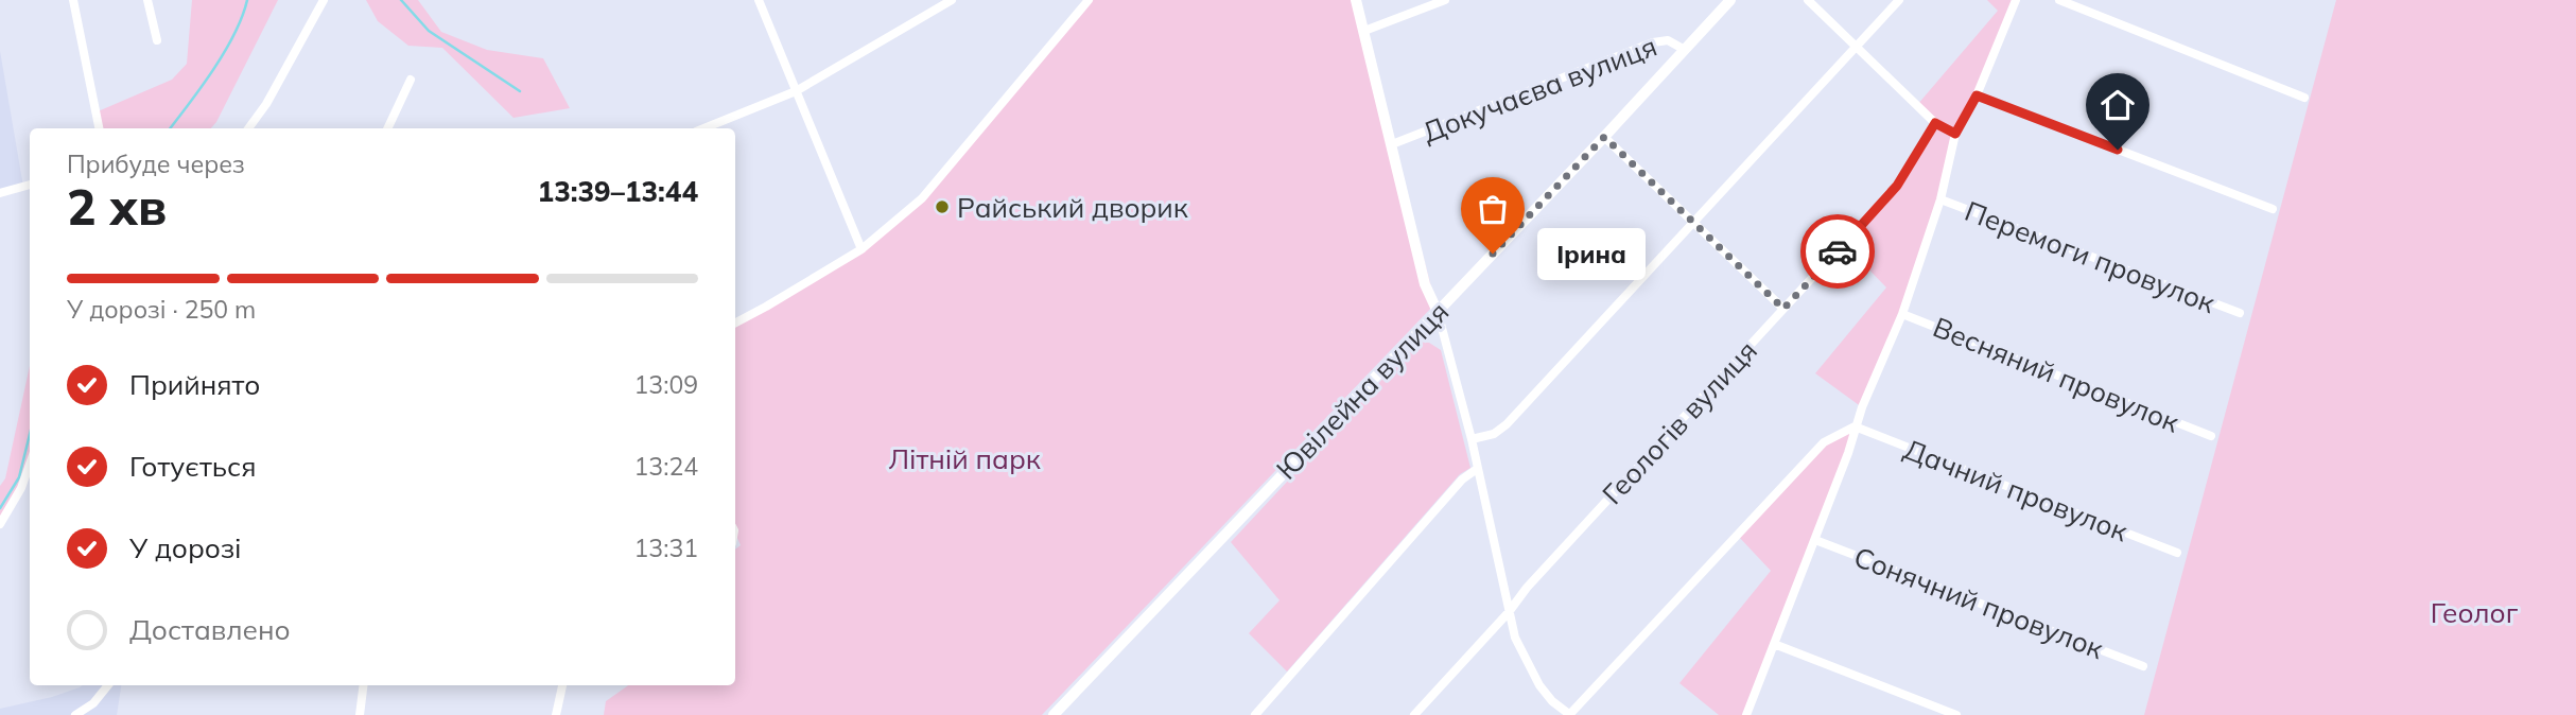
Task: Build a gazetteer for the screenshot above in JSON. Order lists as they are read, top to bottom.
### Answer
{
  "streets": {
    "street": [
      "Докучаєва вулиця",
      "Перемоги провулок",
      "Весняний провулок",
      "Ювілейна вулиця",
      "Геологів вулиця",
      "Дачний провулок",
      "Сонячний провулок"
    ]
  },
  "crossings": [
    ["Докучаєва вулиця", "Ювілейна вулиця"]
  ],
  "parks": ["Літній парк", "Геолог"],
  "places": ["Райський дворик", "Ірина"],
  "page": {
    "heading": ["2 хв", "Прибуде через", "13:39–13:44"],
    "bubble": "Ірина",
    "bar": "У дорозі · 250 m",
    "list": [
      ["Прийнято", "13:09"],
      ["Готується", "13:24"],
      ["У дорозі", "13:31"],
      "Доставлено"
    ]
  }
}
